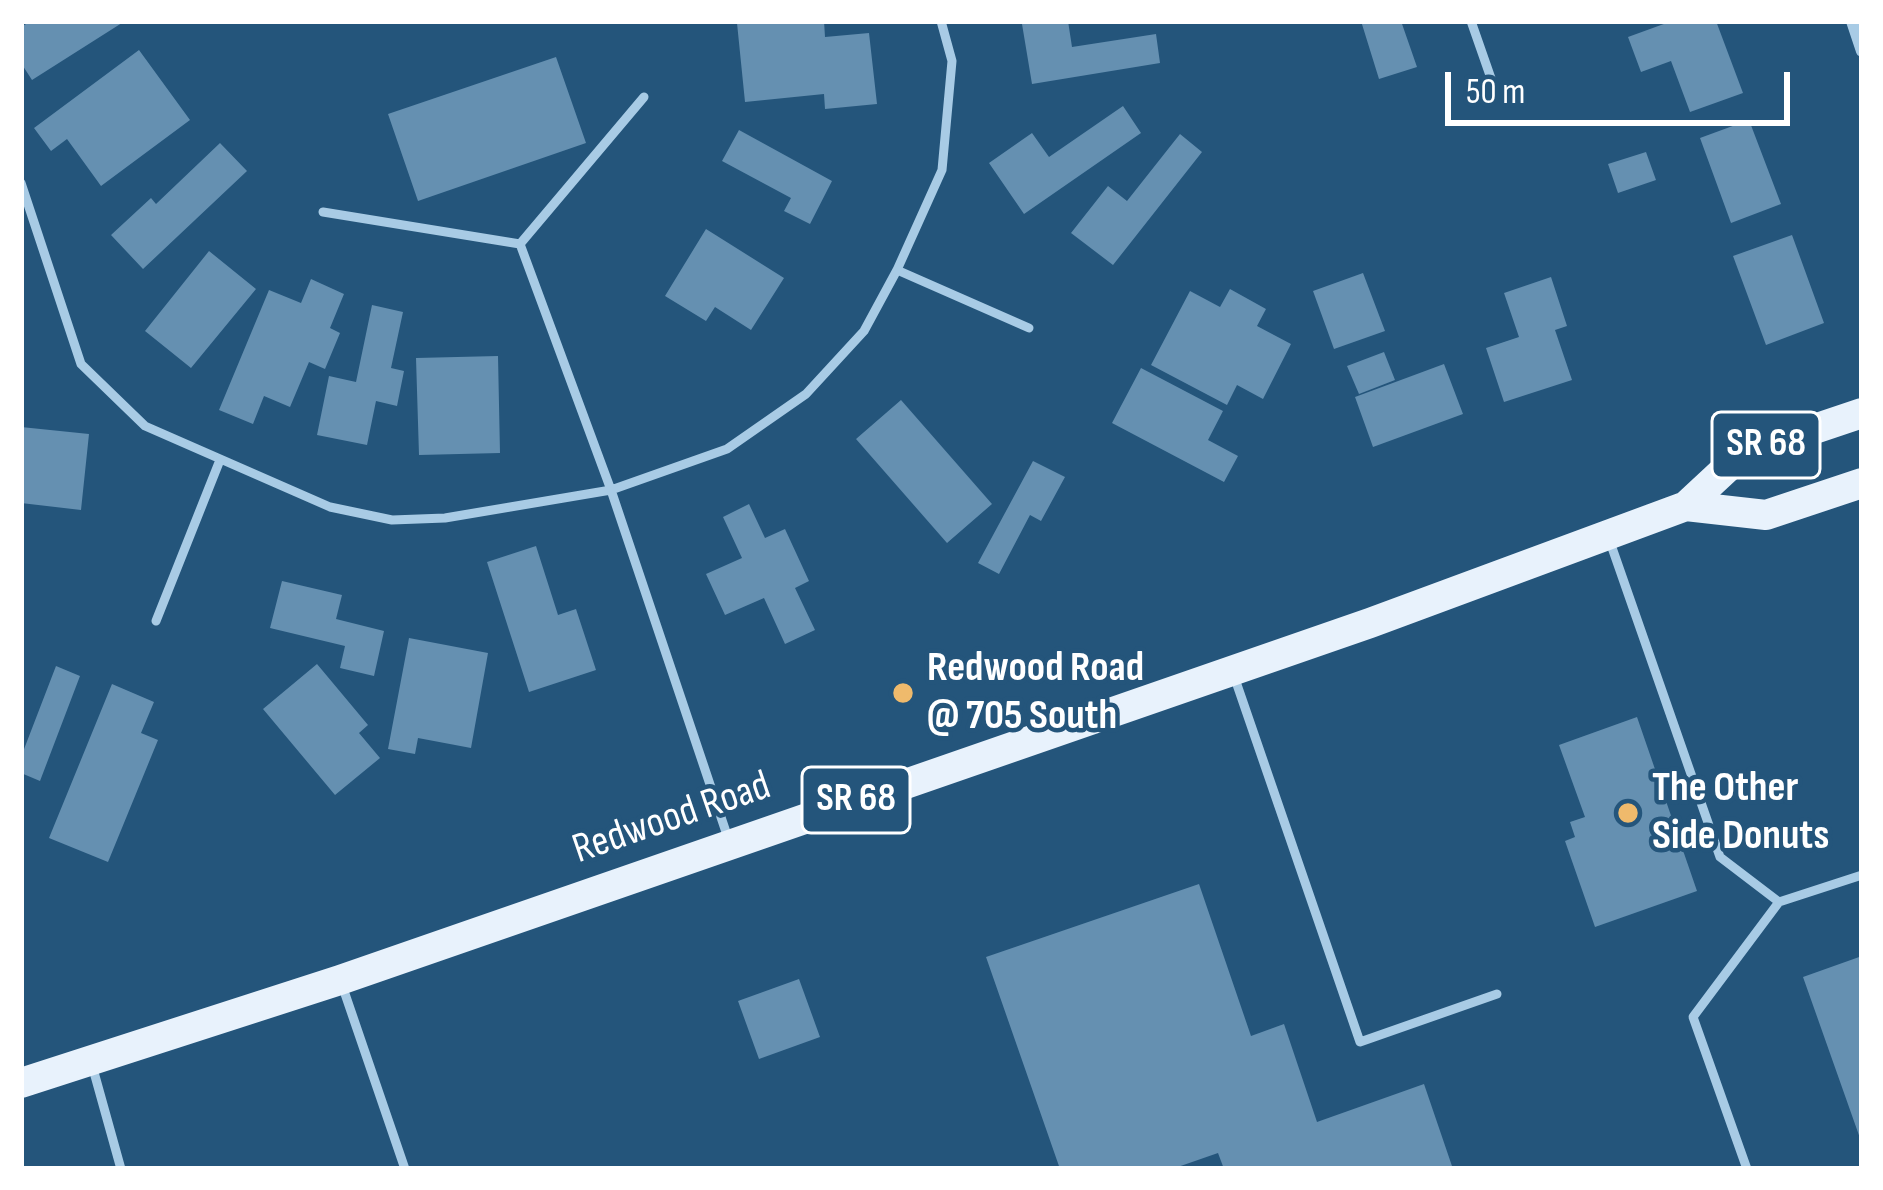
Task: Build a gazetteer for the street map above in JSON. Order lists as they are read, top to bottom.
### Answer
{
  "streets": {
    "main road": ["SR 68", "Redwood Road"]
  },
  "places": ["Redwood Road @ 705 South", "The Other Side Donuts"],
  "scale_bar": "50 m"
}
